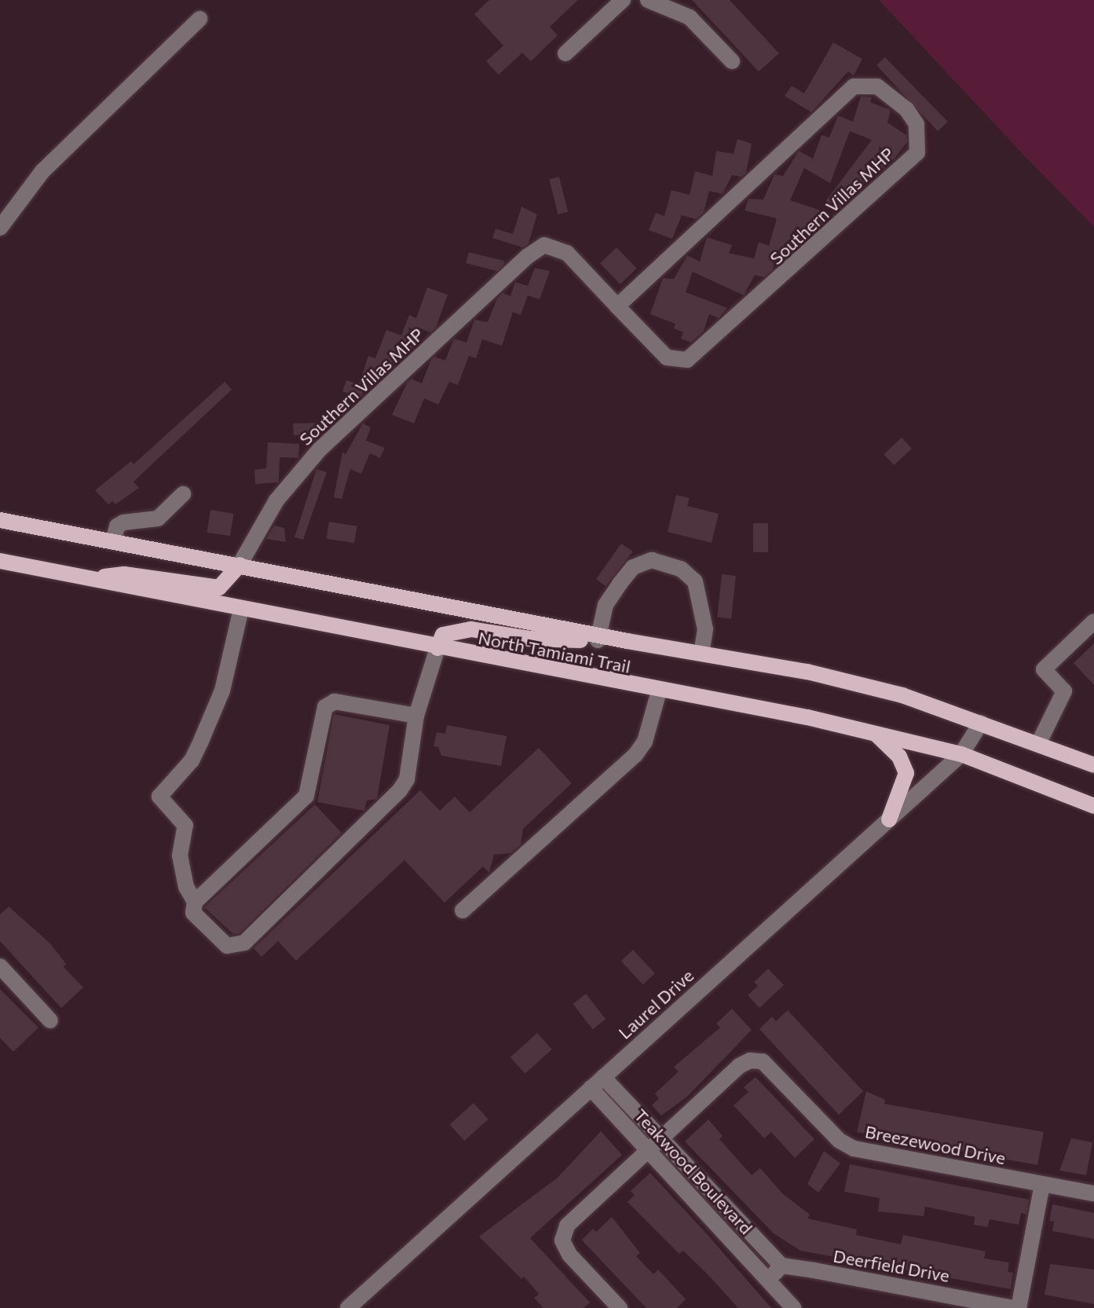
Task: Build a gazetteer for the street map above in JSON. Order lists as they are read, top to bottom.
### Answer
{
  "streets": {
    "main road": ["North Tamiami Trail"],
    "street": [
      "Southern Villas MHP",
      "Laurel Drive",
      "Breezewood Drive",
      "Teakwood Boulevard",
      "Deerfield Drive"
    ]
  },
  "crossings": [
    ["Southern Villas MHP", "North Tamiami Trail"],
    ["North Tamiami Trail", "Laurel Drive"],
    ["Laurel Drive", "Teakwood Boulevard"],
    ["Breezewood Drive", "Teakwood Boulevard"],
    ["Teakwood Boulevard", "Deerfield Drive"]
  ]
}
